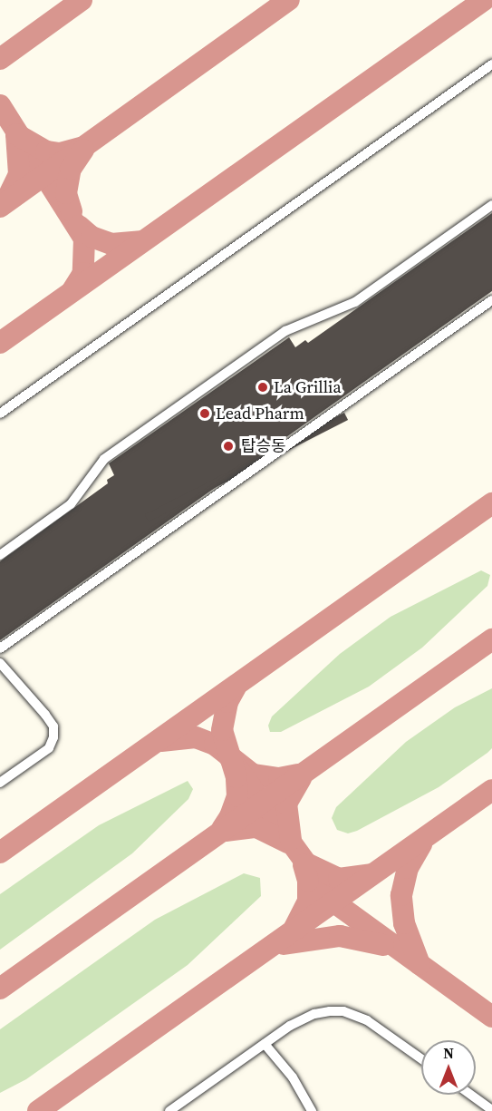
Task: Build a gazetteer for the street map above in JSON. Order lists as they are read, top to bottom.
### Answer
{
  "places": ["La Grillia", "Lead Pharm", "탑승동"],
  "north": "top"
}
